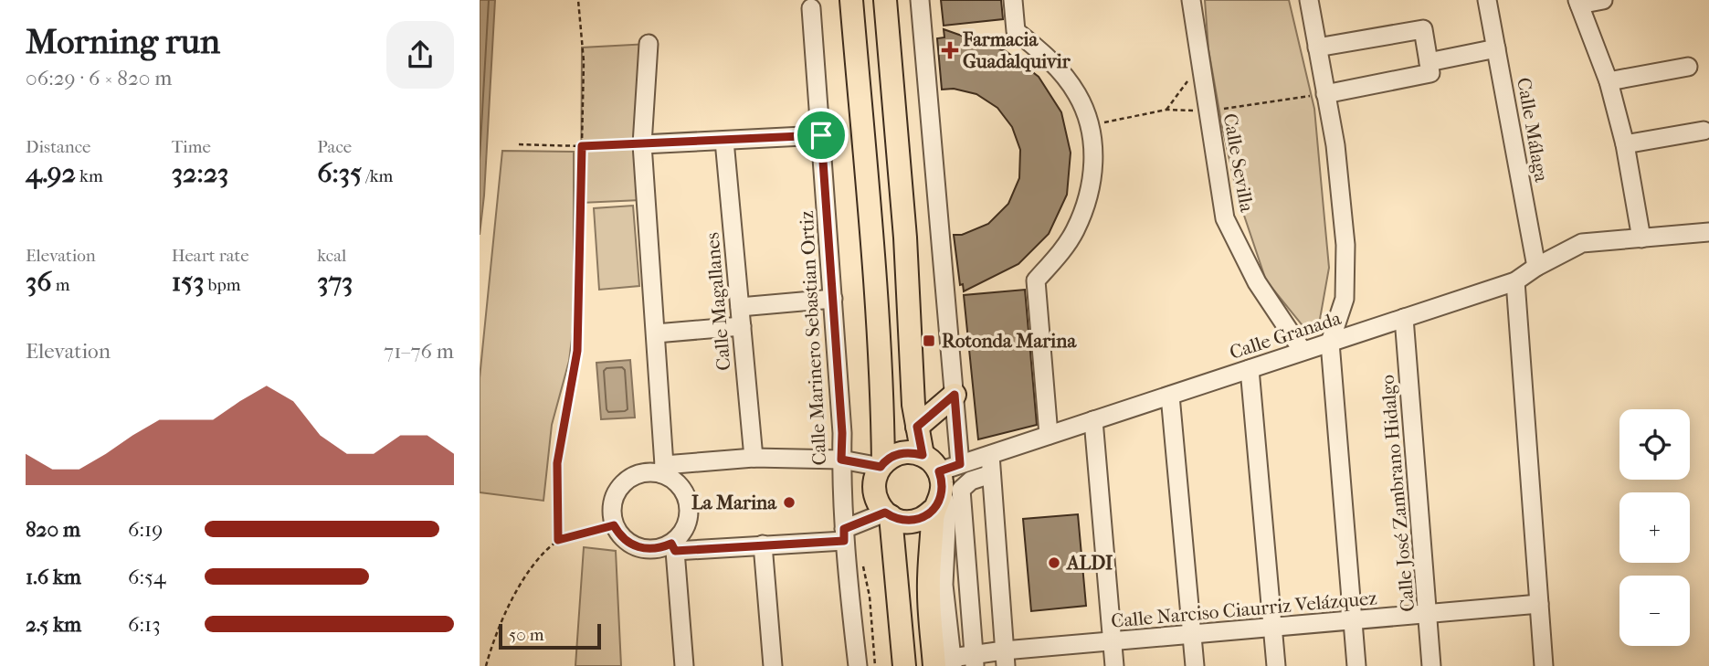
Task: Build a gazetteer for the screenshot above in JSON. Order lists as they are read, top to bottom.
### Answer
{
  "streets": {
    "street": [
      "Calle Málaga",
      "Calle Sevilla",
      "Calle Magallanes",
      "Calle Granada",
      "Calle Marinero Sebastian Ortiz",
      "Calle José Zambrano Hidalgo",
      "Calle Narciso Ciaurriz Velázquez"
    ]
  },
  "crossings": [
    ["Calle Málaga", "Calle Granada"],
    ["Calle Sevilla", "Calle Granada"],
    ["Calle Granada", "Calle José Zambrano Hidalgo"],
    ["Calle José Zambrano Hidalgo", "Calle Narciso Ciaurriz Velázquez"]
  ],
  "places": {
    "health": ["Farmacia Guadalquivir"],
    "transit": ["Rotonda Marina"],
    "other": ["La Marina", "ALDI"]
  },
  "scale_bar": "50 m",
  "page": {
    "heading": ["Morning run", "06:29 · 6 × 820 m"],
    "stats": [
      ["Distance", "4.92 km"],
      ["Time", "32:23"],
      ["Pace", "6:35 /km"],
      ["Elevation", "36 m"],
      ["Heart rate", "153 bpm"],
      ["kcal", "373"]
    ],
    "chart": ["Elevation", "71–76 m"],
    "map_buttons": ["+", "−"],
    "list": [
      {
        "name": "820 m",
        "note": "6:19"
      },
      {
        "name": "1.6 km",
        "note": "6:54"
      },
      {
        "name": "2.5 km",
        "note": "6:13"
      }
    ],
    "scale": "50 m"
  }
}
